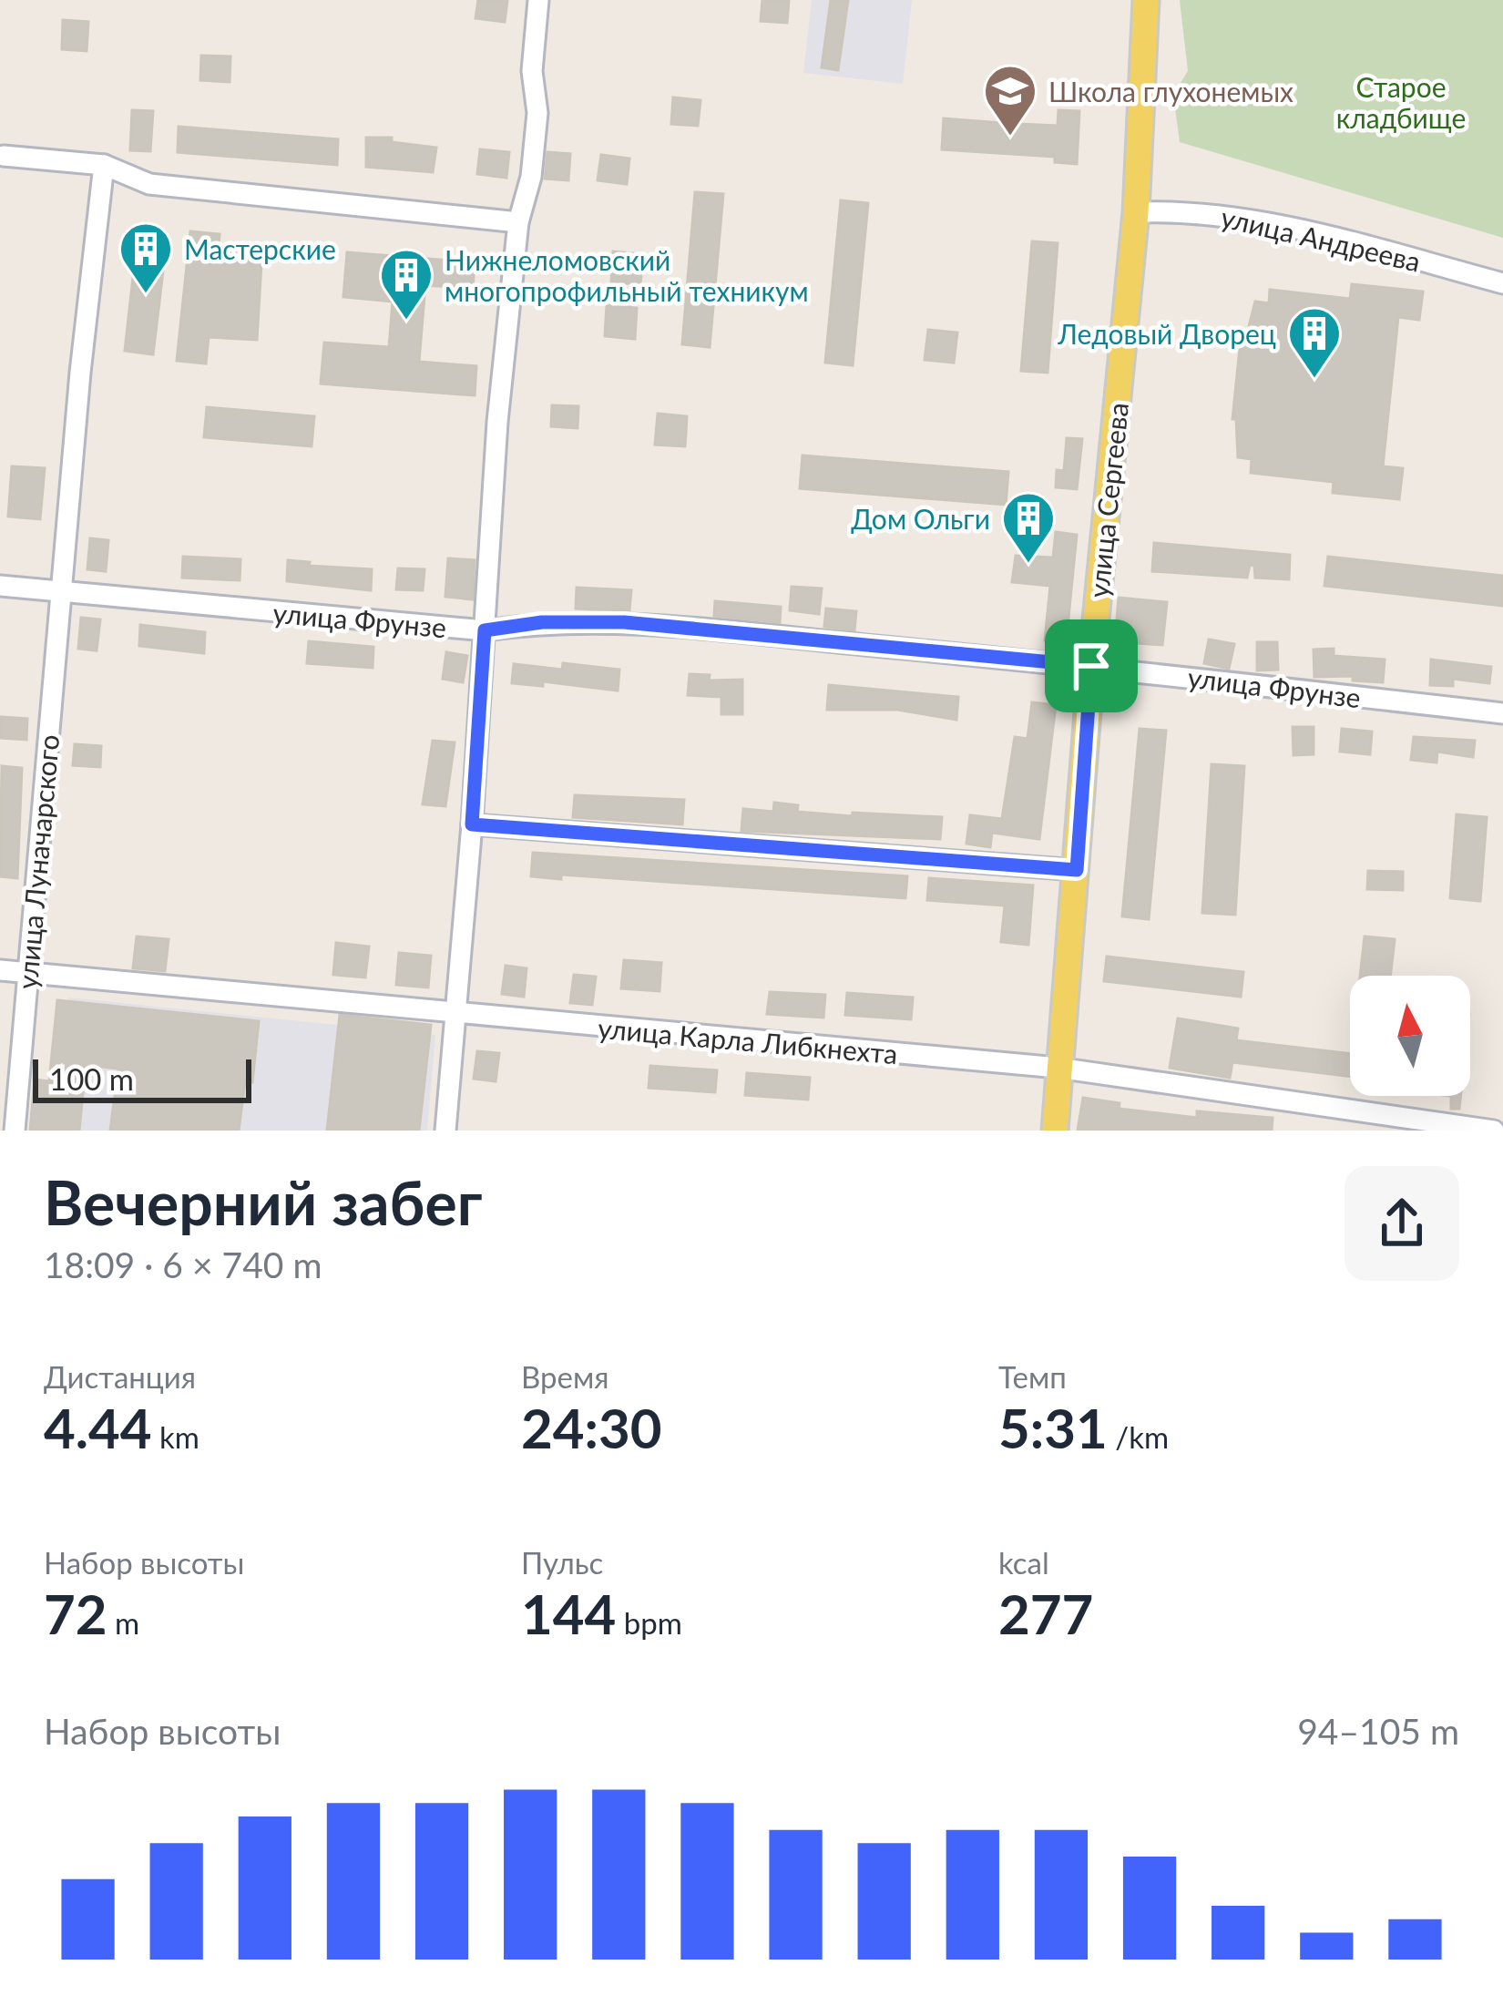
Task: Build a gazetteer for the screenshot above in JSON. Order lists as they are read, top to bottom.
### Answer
{
  "streets": {
    "main road": ["улица Сергеева"],
    "street": [
      "улица Андреева",
      "улица Фрунзе",
      "улица Луначарского",
      "улица Карла Либкнехта"
    ]
  },
  "crossings": [
    ["улица Андреева", "улица Сергеева"],
    ["улица Сергеева", "улица Фрунзе"],
    ["улица Сергеева", "улица Карла Либкнехта"],
    ["улица Фрунзе", "улица Луначарского"],
    ["улица Луначарского", "улица Карла Либкнехта"]
  ],
  "parks": ["Старое кладбище"],
  "places": {
    "school or university": ["Школа глухонемых"],
    "building": [
      "Мастерские",
      "Нижнеломовский многопрофильный техникум",
      "Ледовый Дворец",
      "Дом Ольги"
    ]
  },
  "scale_bar": "100 m",
  "north": "top",
  "page": {
    "scale": "100 m",
    "heading": ["Вечерний забег", "18:09 · 6 × 740 m"],
    "stats": [
      ["Дистанция", "4.44 km"],
      ["Время", "24:30"],
      ["Темп", "5:31 /km"],
      ["Набор высоты", "72 m"],
      ["Пульс", "144 bpm"],
      ["kcal", "277"]
    ],
    "chart": ["Набор высоты", "94–105 m"]
  }
}
